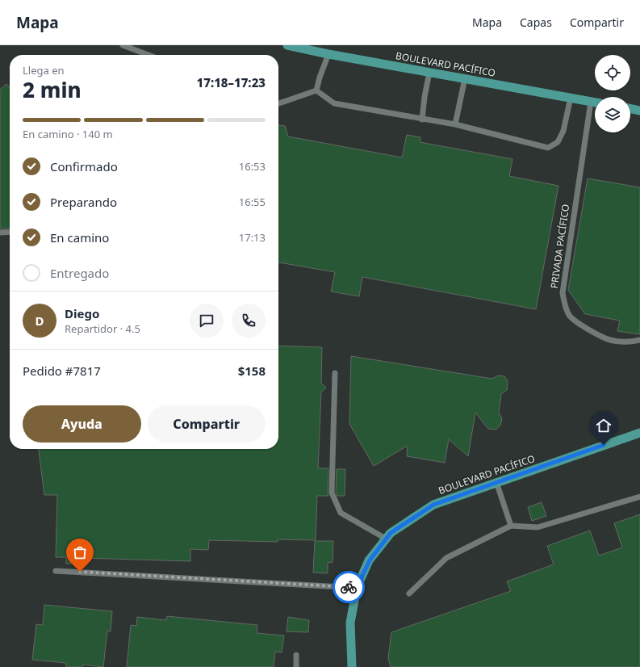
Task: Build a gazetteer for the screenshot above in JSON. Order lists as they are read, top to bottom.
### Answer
{
  "streets": {
    "main road": ["BOULEVARD PACÍFICO"],
    "lane": ["PRIVADA PACÍFICO"]
  },
  "crossings": [
    ["BOULEVARD PACÍFICO", "PRIVADA PACÍFICO"]
  ],
  "page": {
    "header": "Mapa",
    "nav": ["Mapa", "Capas", "Compartir"],
    "heading": ["2 min", "Llega en", "17:18–17:23"],
    "panel": [
      "Diego",
      "Repartidor · 4.5",
      "Pedido #7817",
      "$158"
    ],
    "bar": "En camino · 140 m",
    "list": [
      ["Confirmado", "16:53"],
      ["Preparando", "16:55"],
      ["En camino", "17:13"],
      "Entregado"
    ],
    "round": "D",
    "buttons": ["Ayuda", "Compartir"]
  }
}
